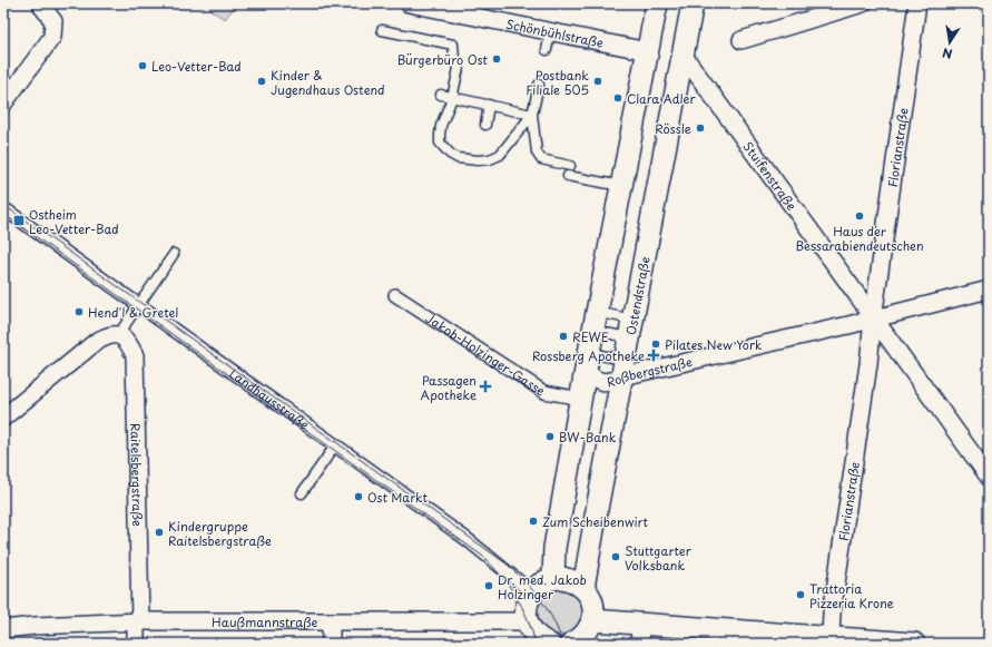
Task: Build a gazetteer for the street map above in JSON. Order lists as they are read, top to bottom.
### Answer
{
  "streets": {
    "street": [
      "Schönbühlstraße",
      "Florianstraße",
      "Stuifenstraße",
      "Ostendstraße",
      "Jakob-Holzinger-Gasse",
      "Roßbergstraße",
      "Landhausstraße",
      "Raitelsbergstraße",
      "Haußmannstraße"
    ]
  },
  "crossings": [
    ["Florianstraße", "Stuifenstraße"],
    ["Florianstraße", "Roßbergstraße"],
    ["Stuifenstraße", "Ostendstraße"],
    ["Stuifenstraße", "Roßbergstraße"],
    ["Ostendstraße", "Roßbergstraße"],
    ["Raitelsbergstraße", "Haußmannstraße"]
  ],
  "places": {
    "other": [
      "Bürgerbüro Ost",
      "Leo-Vetter-Bad",
      "Kinder & Jugendhaus Ostend",
      "Postbank Filiale 505",
      "Clara Adler",
      "Rössle",
      "Haus der Bessarabiendeutschen",
      "Hend'l & Gretel",
      "REWE",
      "Pilates New York",
      "BW-Bank",
      "Ost Markt",
      "Zum Scheibenwirt",
      "Kindergruppe Raitelsbergstraße",
      "Stuttgarter Volksbank",
      "Dr. med. Jakob Holzinger",
      "Trattoria Pizzeria Krone"
    ],
    "transit": ["Ostheim Leo-Vetter-Bad"],
    "health": ["Rossberg Apotheke", "Passagen Apotheke"]
  },
  "north": "bottom"
}
